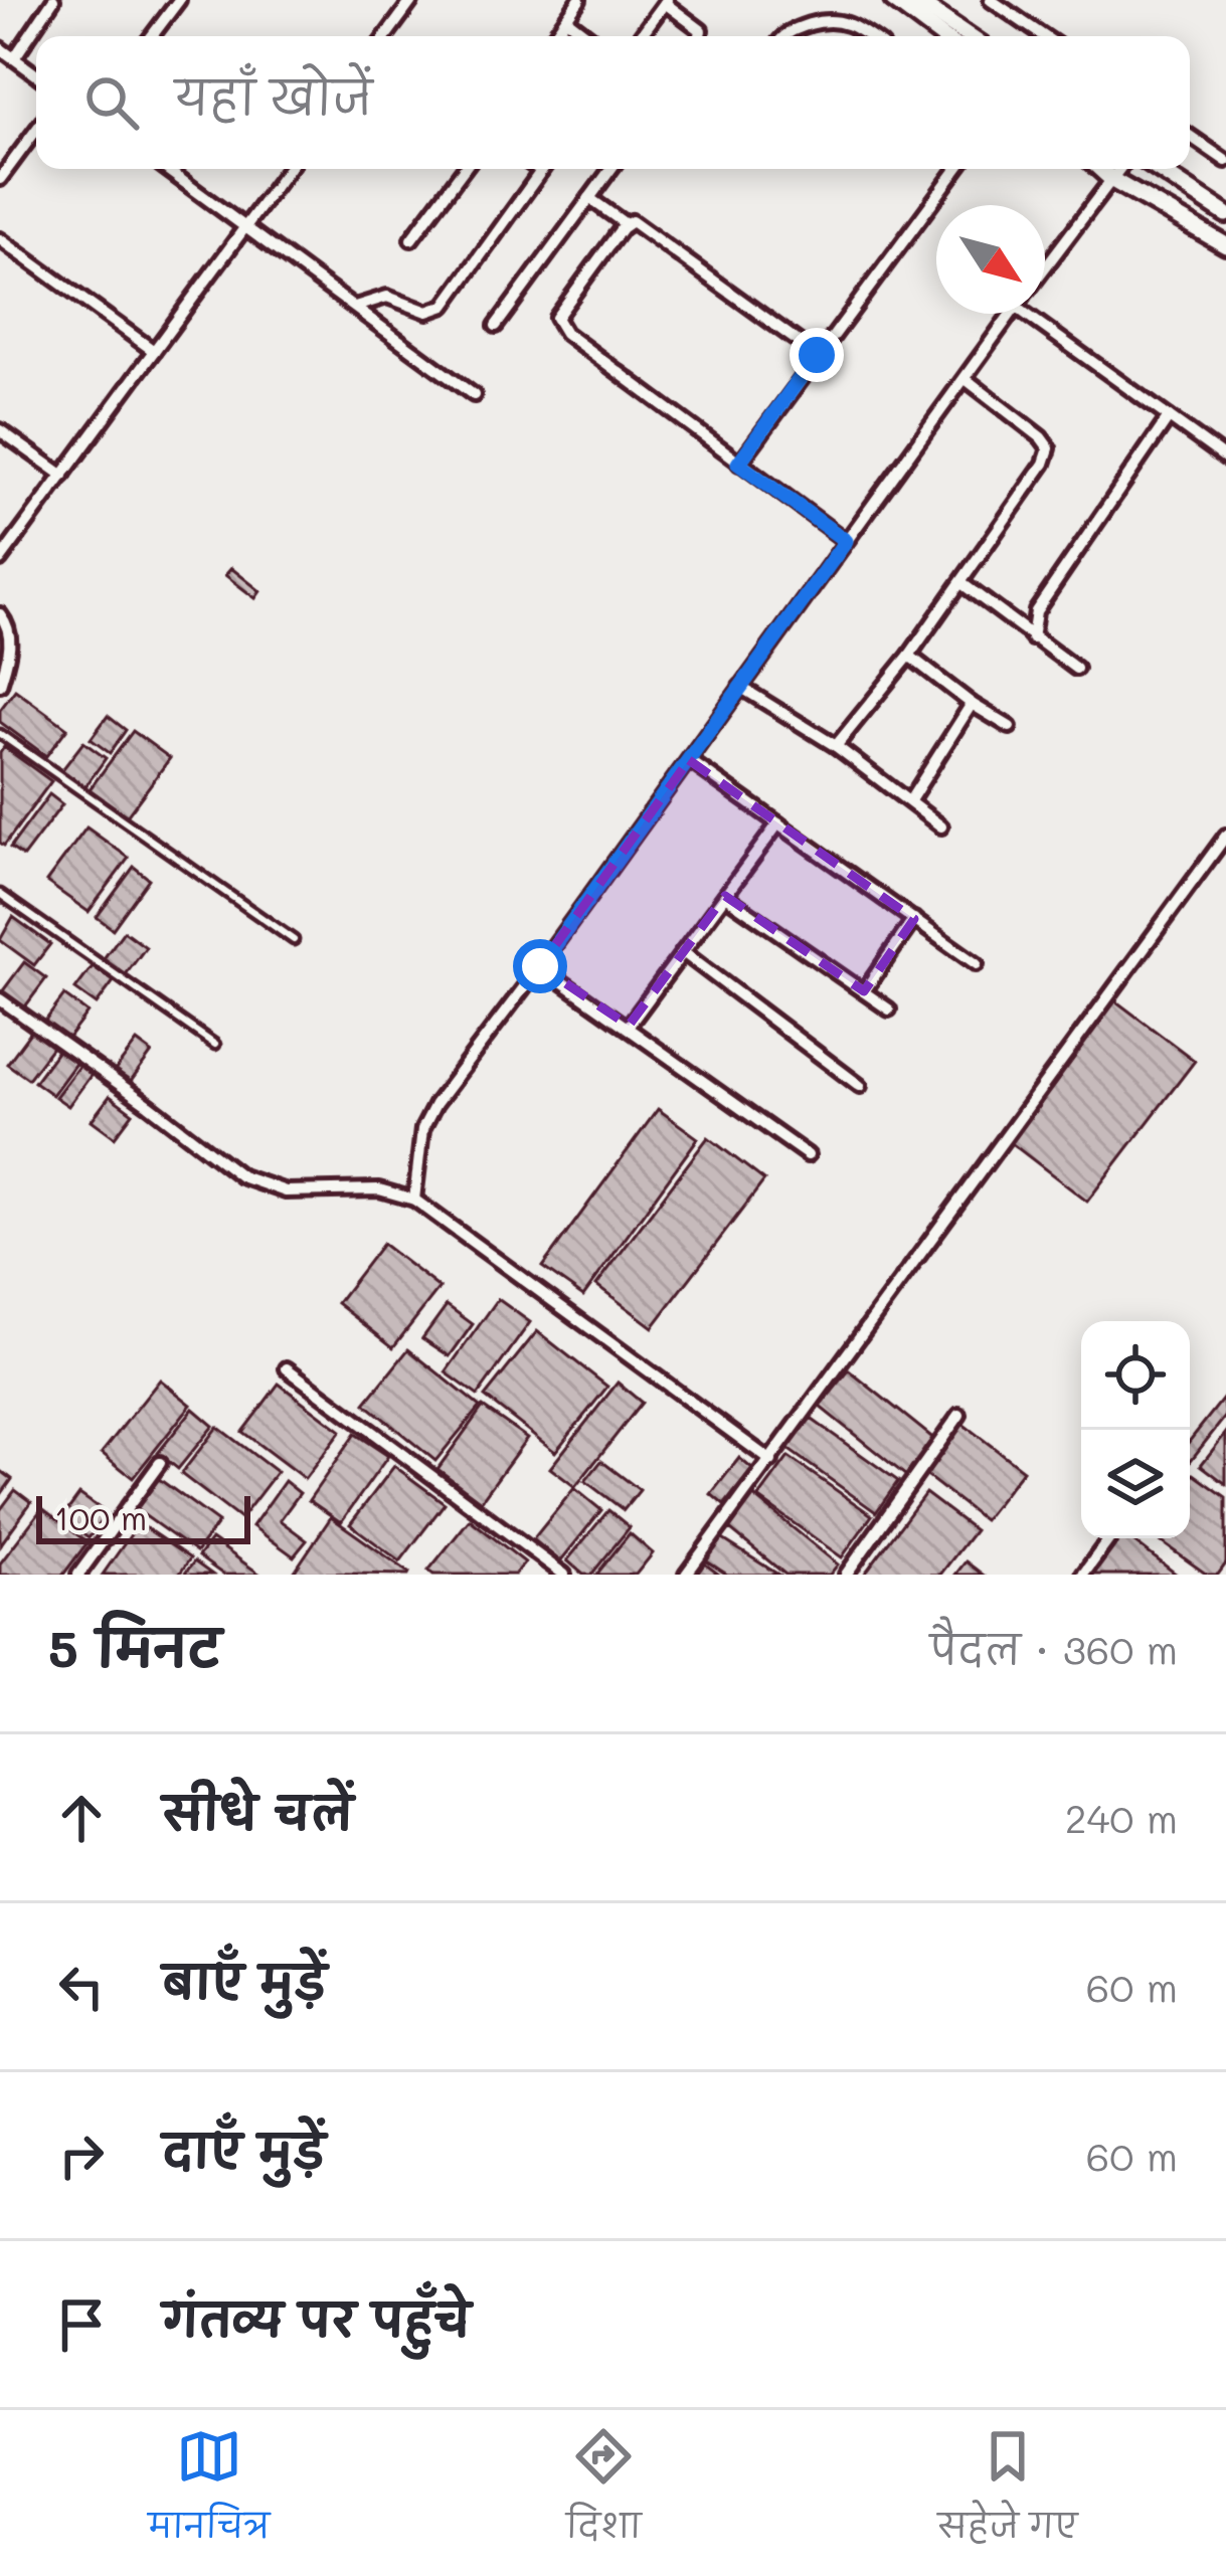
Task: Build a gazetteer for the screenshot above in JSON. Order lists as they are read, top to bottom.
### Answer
{
  "scale_bar": "100 m",
  "north": "bottom right",
  "page": {
    "search": "यहाँ खोजें",
    "scale": "100 m",
    "heading": ["5 मिनट", "पैदल · 360 m"],
    "list": [
      ["सीधे चलें", "240 m"],
      ["बाएँ मुड़ें", "60 m"],
      ["दाएँ मुड़ें", "60 m"],
      "गंतव्य पर पहुँचे"
    ],
    "nav": ["मानचित्र", "दिशा", "सहेजे गए"]
  }
}
